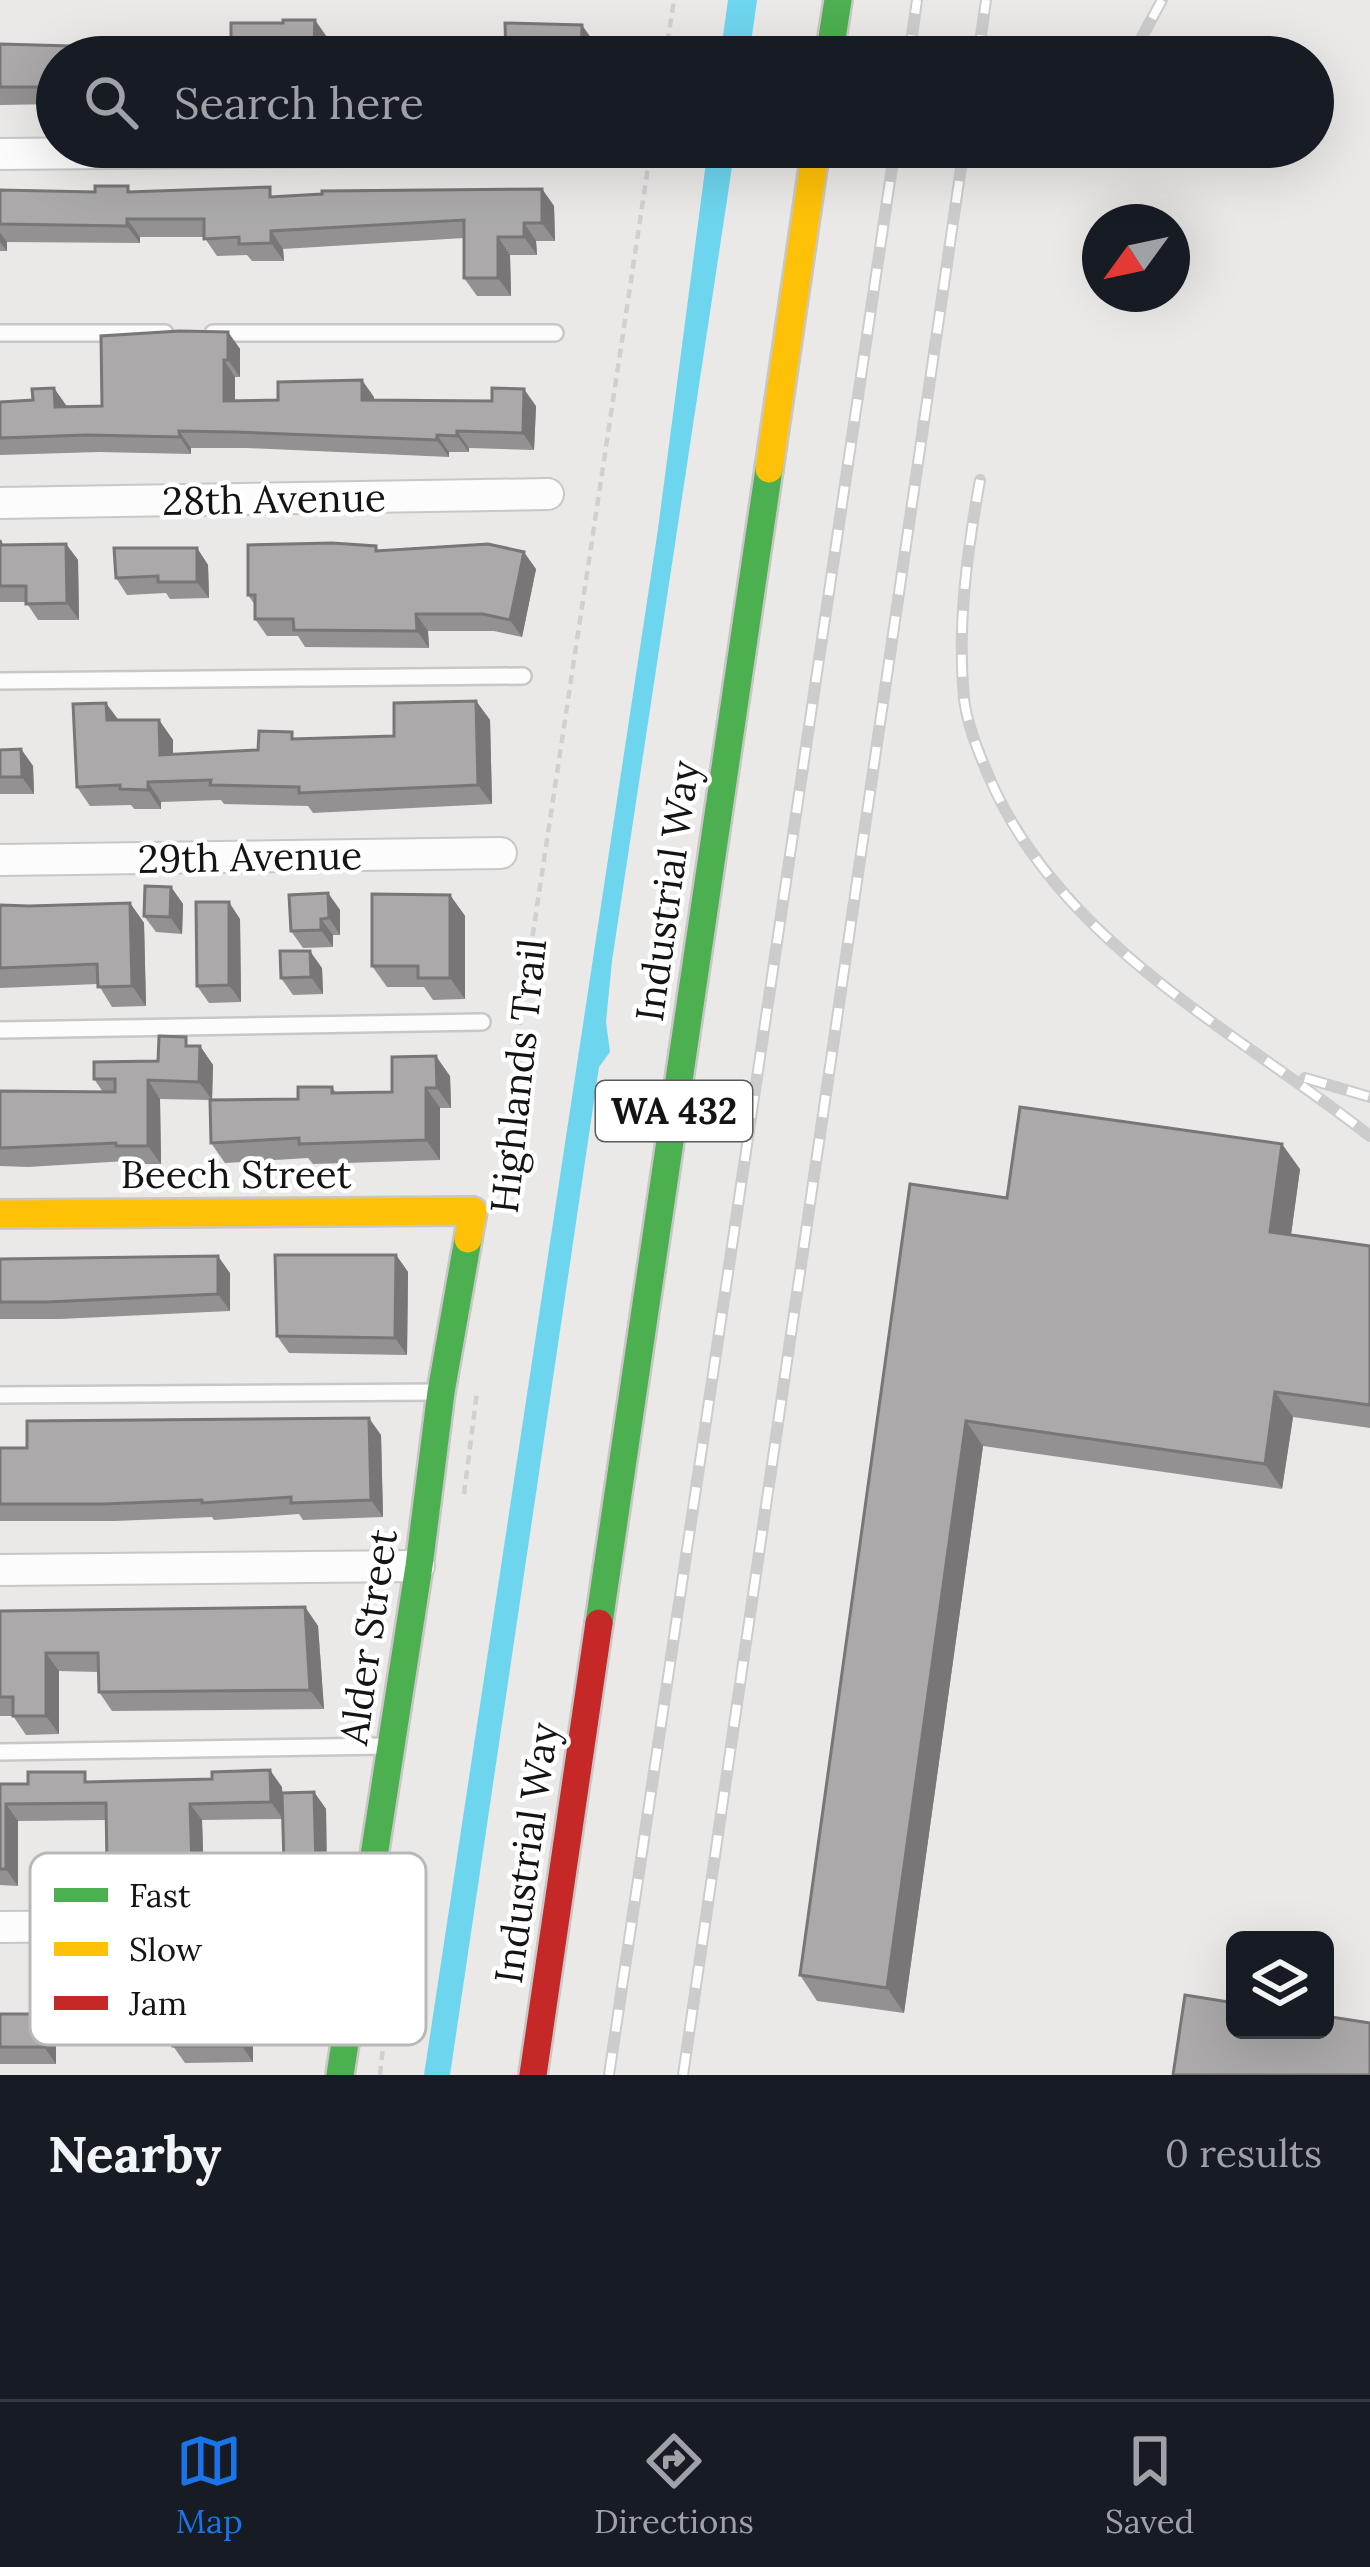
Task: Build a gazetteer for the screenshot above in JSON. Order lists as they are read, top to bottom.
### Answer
{
  "streets": {
    "main road": [
      "Industrial Way",
      "WA 432",
      "Beech Street",
      "Alder Street"
    ],
    "street": ["28th Avenue", "29th Avenue"],
    "path": ["Highlands Trail"]
  },
  "crossings": [
    ["Beech Street", "Alder Street"]
  ],
  "legend": ["Fast", "Slow", "Jam"],
  "north": "bottom left",
  "page": {
    "search": "Search here",
    "heading": ["Nearby", "0 results"],
    "nav": ["Map", "Directions", "Saved"]
  }
}
